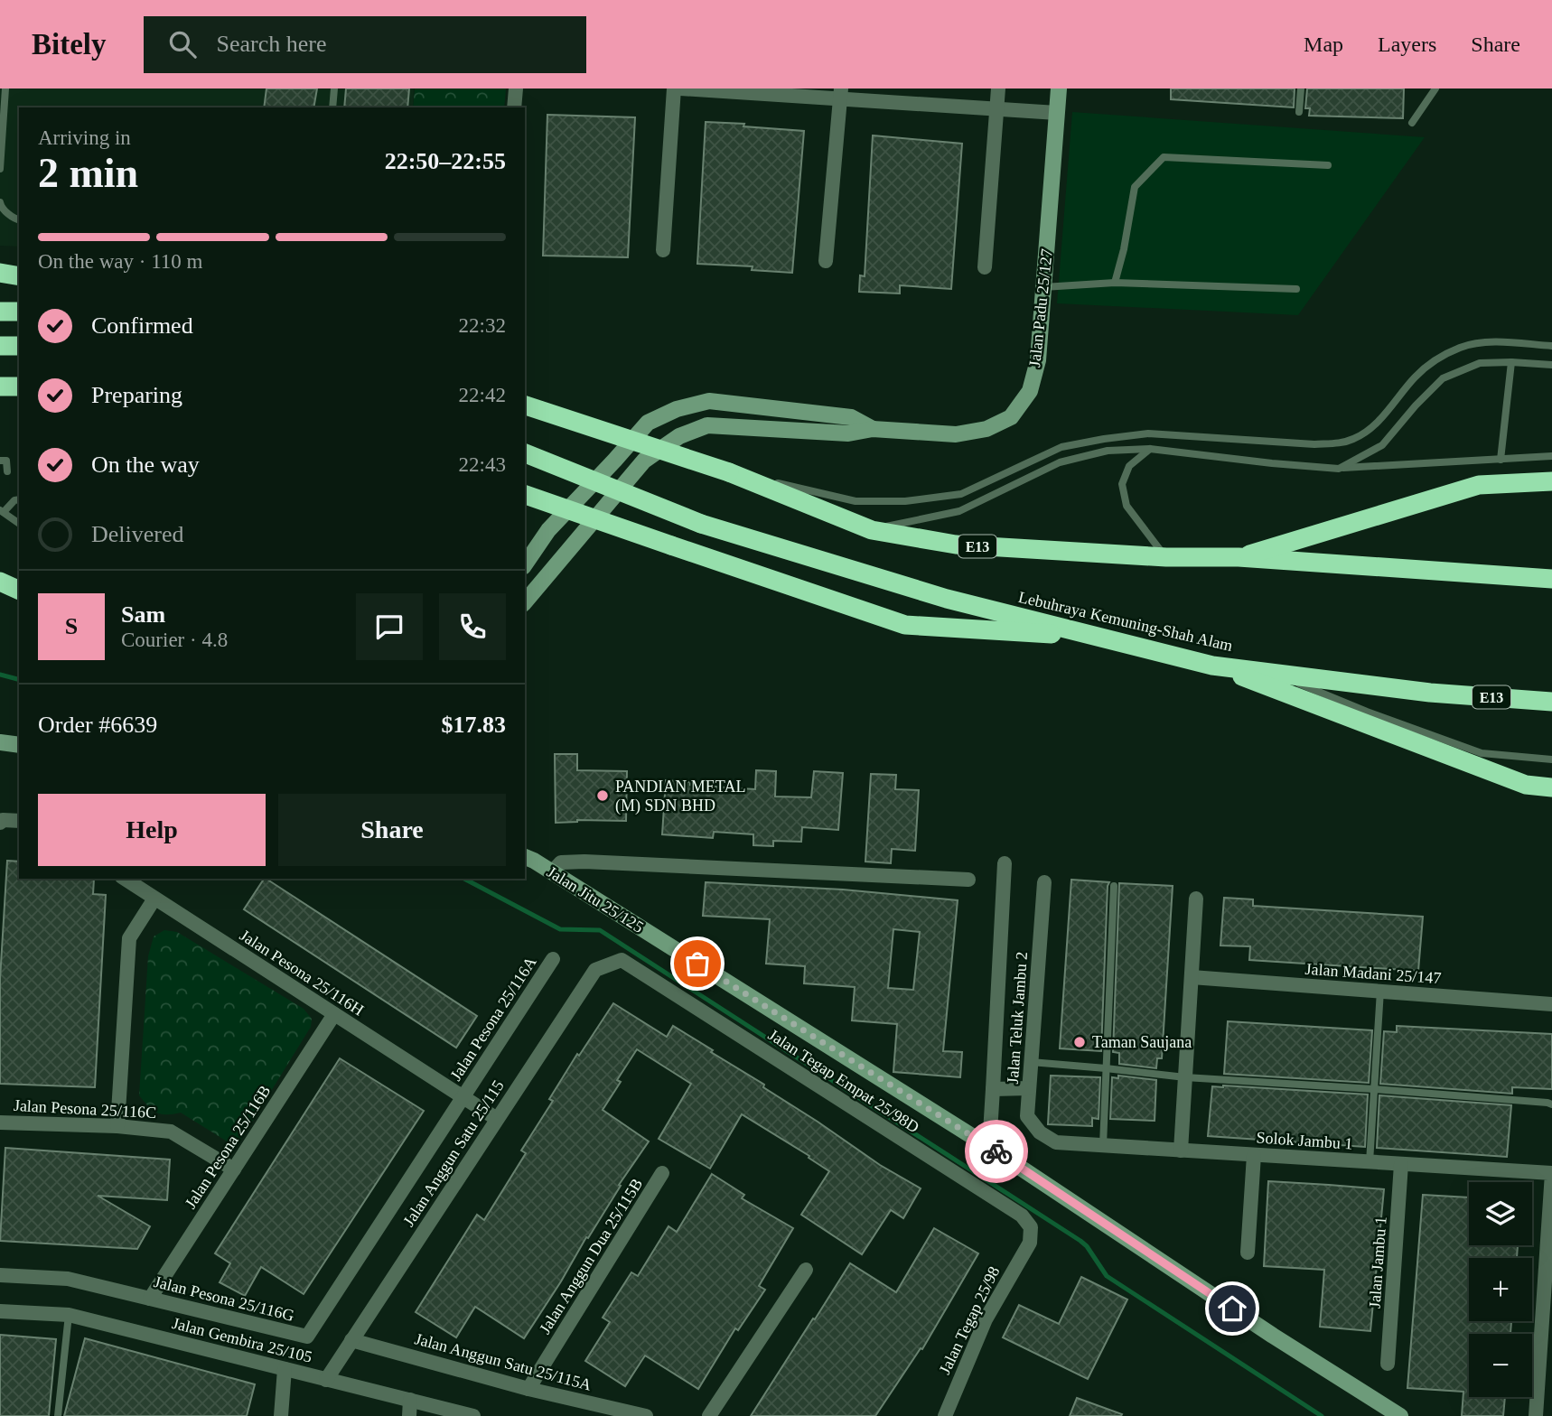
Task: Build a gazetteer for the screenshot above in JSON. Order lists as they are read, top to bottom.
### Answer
{
  "streets": {
    "highway": ["E13", "Lebuhraya Kemuning-Shah Alam"],
    "street": [
      "Jalan Padu 25/127",
      "Jalan Jitu 25/125",
      "Jalan Pesona 25/116H",
      "Jalan Madani 25/147",
      "Jalan Teluk Jambu 2",
      "Jalan Pesona 25/116A",
      "Jalan Tegap Empat 25/98D",
      "Jalan Pesona 25/116C",
      "Solok Jambu 1",
      "Jalan Pesona 25/116B",
      "Jalan Anggun Satu 25/115",
      "Jalan Anggun Dua 25/115B",
      "Jalan Jambu 1",
      "Jalan Pesona 25/116G",
      "Jalan Tegap 25/98",
      "Jalan Gembira 25/105",
      "Jalan Anggun Satu 25/115A"
    ]
  },
  "crossings": [
    ["Jalan Pesona 25/116H", "Jalan Pesona 25/116A"],
    ["Jalan Pesona 25/116H", "Jalan Pesona 25/116B"],
    ["Jalan Pesona 25/116H", "Jalan Anggun Satu 25/115"],
    ["Jalan Pesona 25/116H", "Jalan Pesona 25/116G"],
    ["Jalan Teluk Jambu 2", "Solok Jambu 1"],
    ["Jalan Pesona 25/116A", "Jalan Pesona 25/116G"],
    ["Jalan Tegap Empat 25/98D", "Jalan Anggun Satu 25/115"],
    ["Jalan Tegap Empat 25/98D", "Jalan Tegap 25/98"],
    ["Jalan Pesona 25/116C", "Jalan Pesona 25/116B"],
    ["Solok Jambu 1", "Jalan Jambu 1"],
    ["Jalan Pesona 25/116B", "Jalan Pesona 25/116G"],
    ["Jalan Anggun Satu 25/115", "Jalan Gembira 25/105"],
    ["Jalan Anggun Satu 25/115", "Jalan Anggun Satu 25/115A"],
    ["Jalan Anggun Dua 25/115B", "Jalan Anggun Satu 25/115A"]
  ],
  "places": ["PANDIAN METAL (M) SDN BHD", "Taman Saujana"],
  "page": {
    "header": "Bitely",
    "search": "Search here",
    "nav": ["Map", "Layers", "Share"],
    "heading": ["2 min", "Arriving in", "22:50–22:55"],
    "panel": [
      "Sam",
      "Courier · 4.8",
      "Order #6639",
      "$17.83"
    ],
    "bar": "On the way · 110 m",
    "list": [
      ["Confirmed", "22:32"],
      ["Preparing", "22:42"],
      ["On the way", "22:43"],
      "Delivered"
    ],
    "round": "S",
    "buttons": ["Help", "Share"],
    "map_buttons": ["+", "−"]
  }
}
